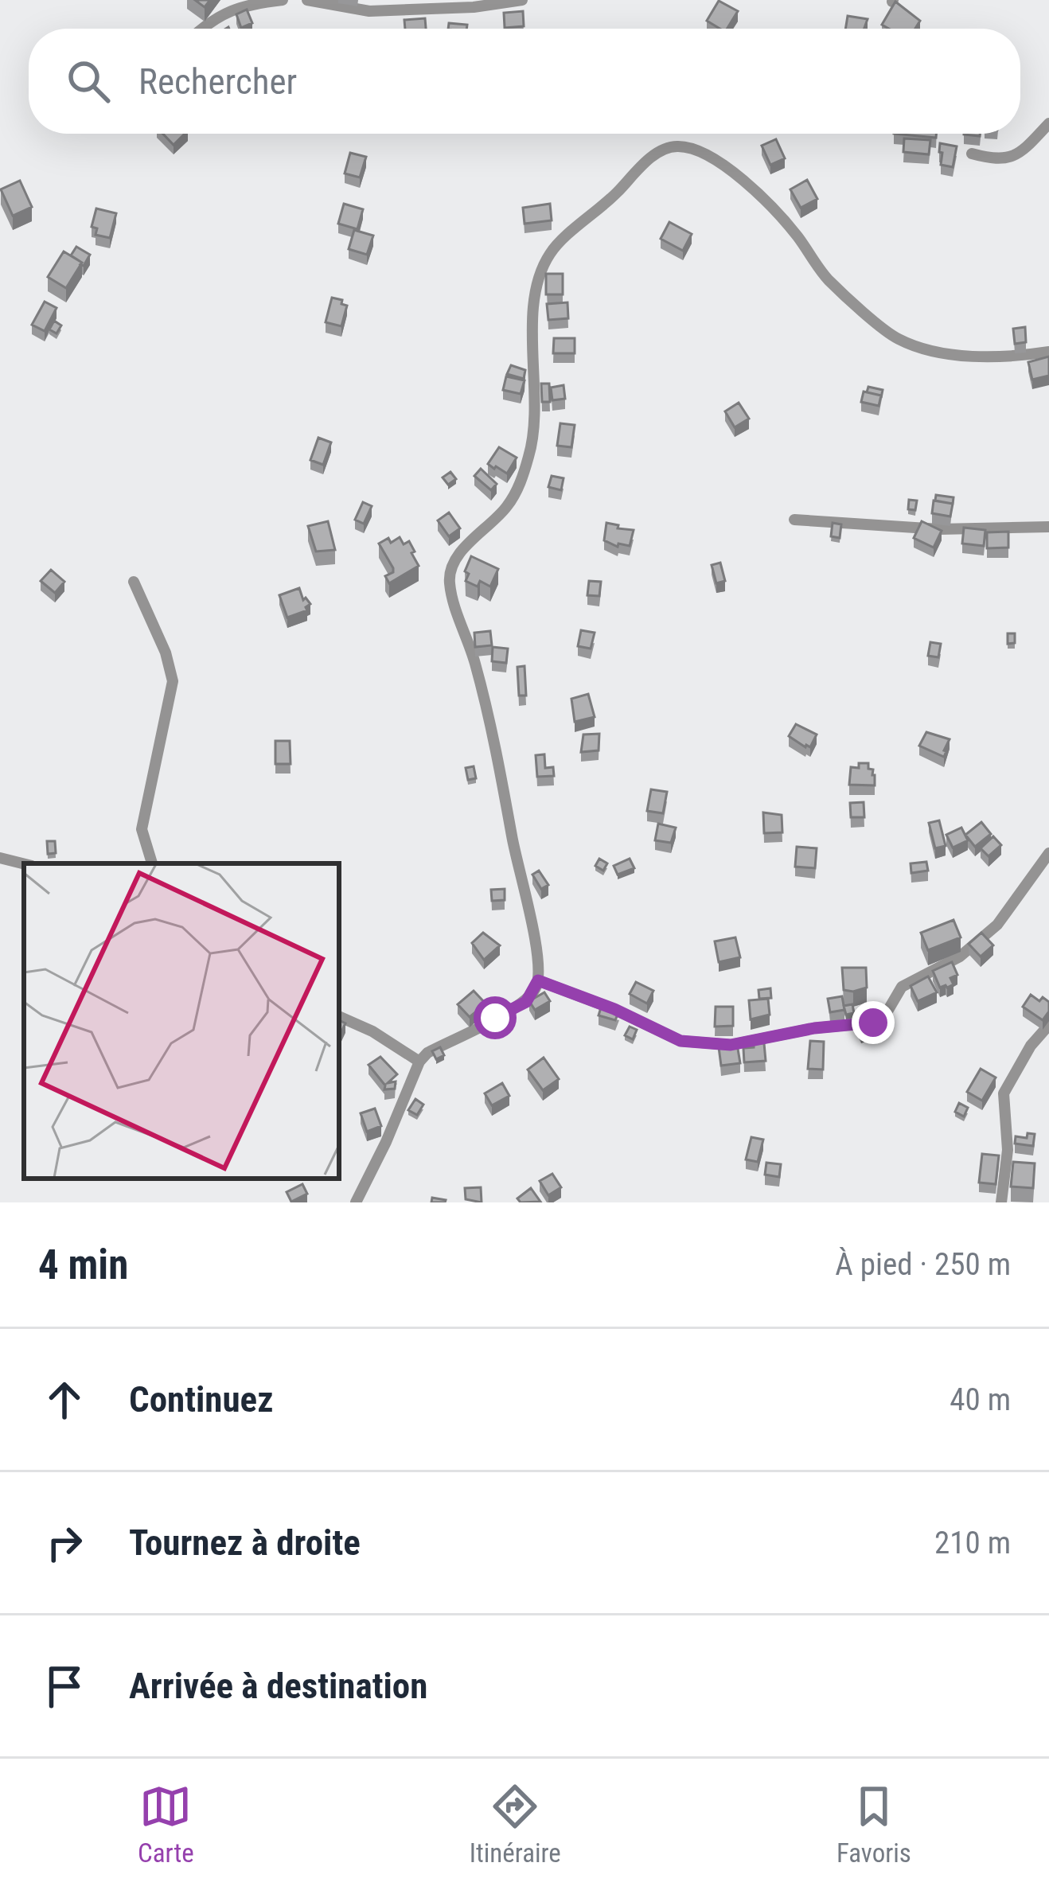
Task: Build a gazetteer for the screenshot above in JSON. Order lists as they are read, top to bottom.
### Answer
{
  "page": {
    "search": "Rechercher",
    "heading": ["4 min", "À pied · 250 m"],
    "list": [
      ["Continuez", "40 m"],
      ["Tournez à droite", "210 m"],
      "Arrivée à destination"
    ],
    "nav": ["Carte", "Itinéraire", "Favoris"]
  }
}
